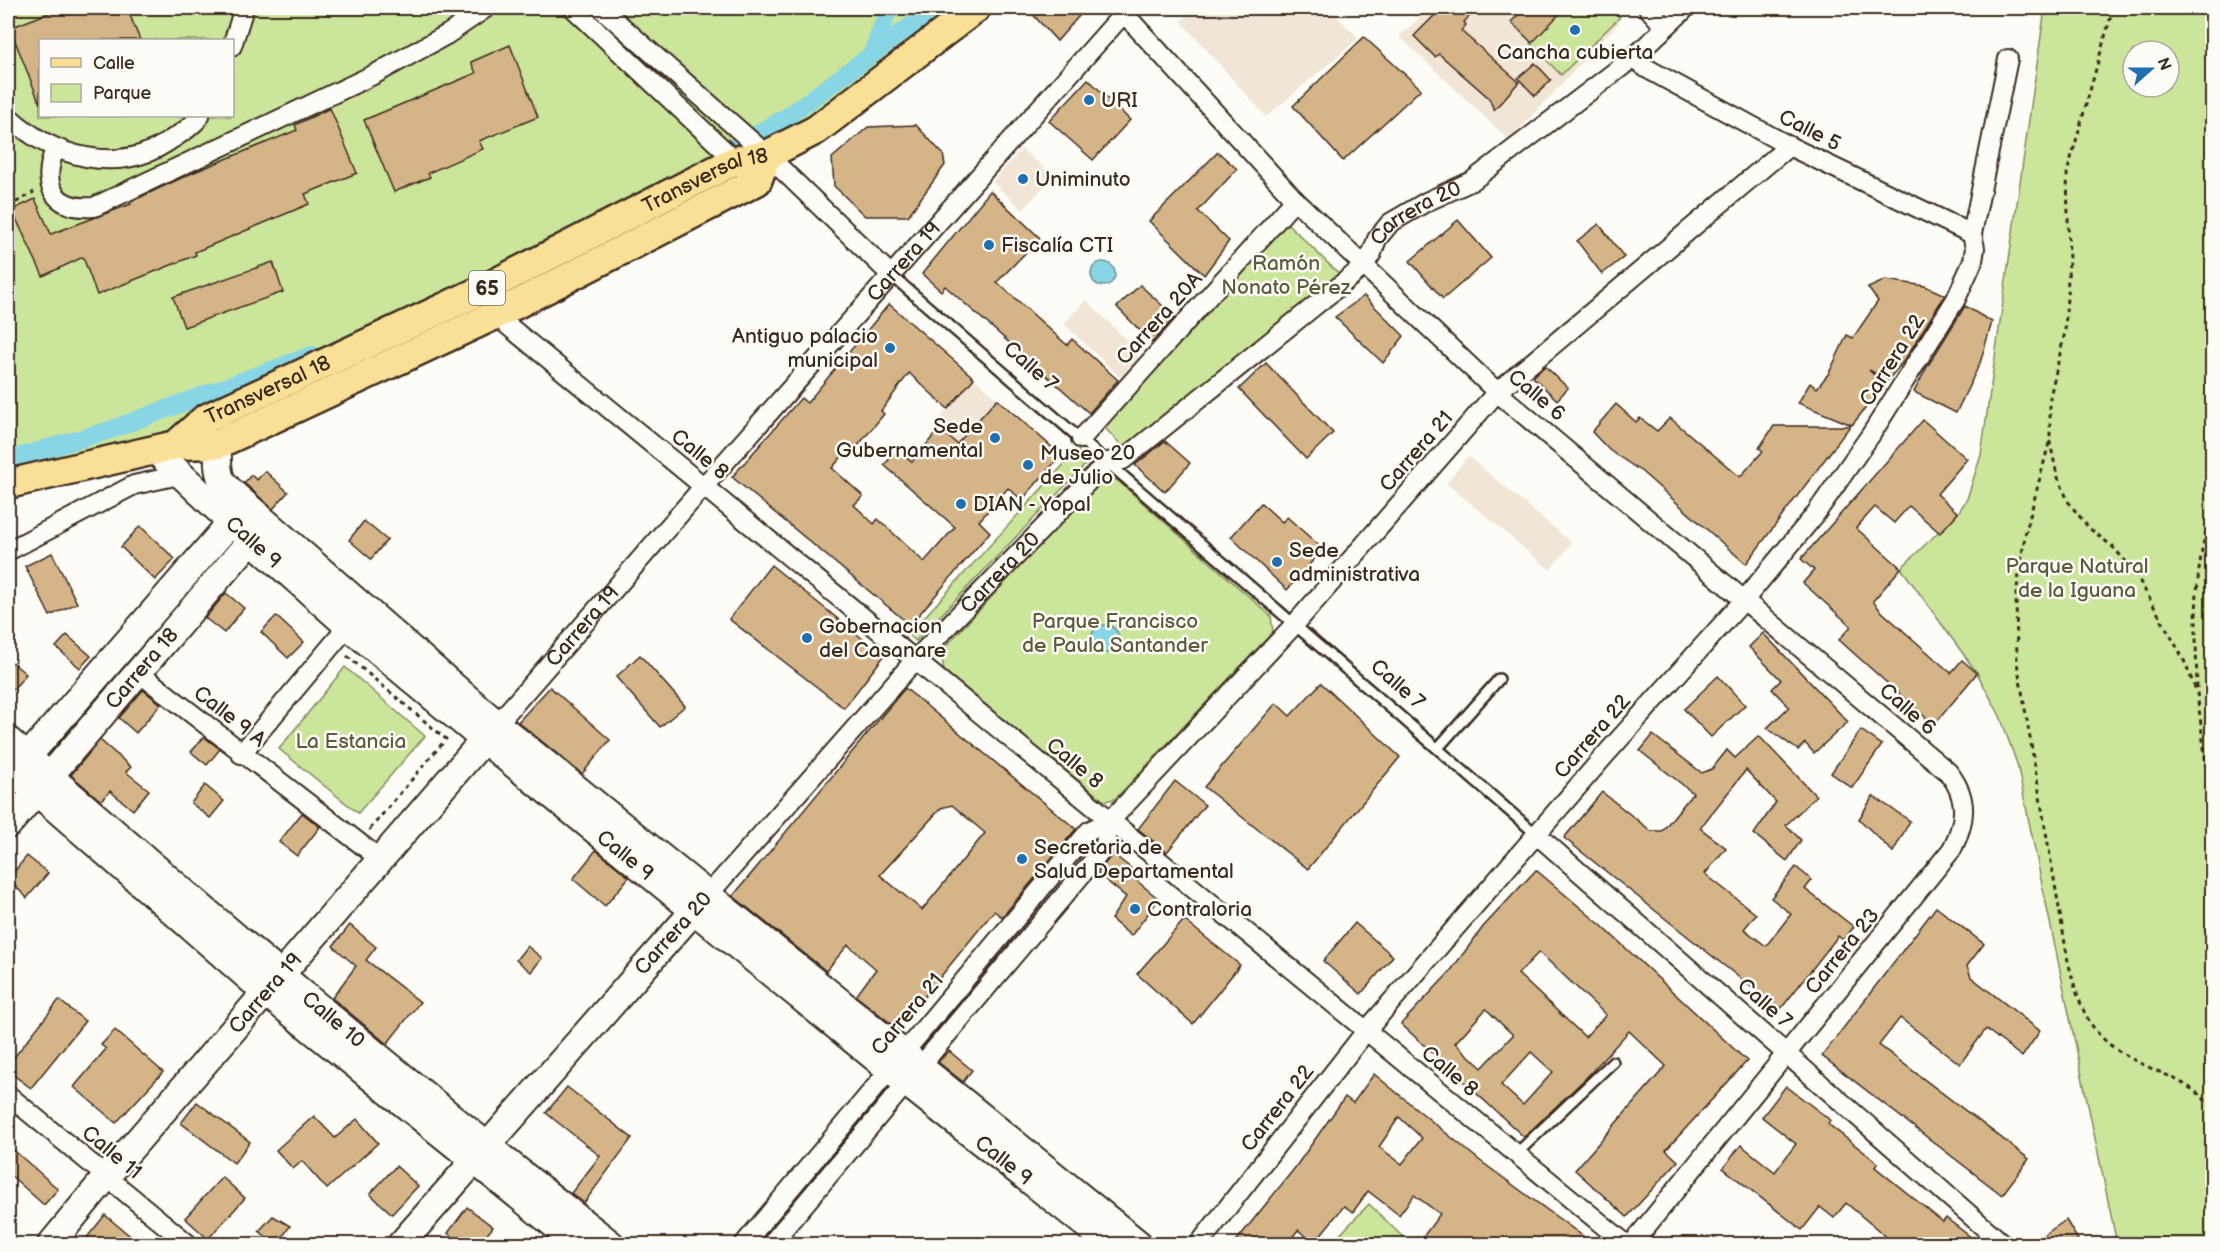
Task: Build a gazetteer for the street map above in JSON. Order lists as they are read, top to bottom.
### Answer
{
  "streets": {
    "main road": [
      "Transversal 18",
      "Carrera 20",
      "Carrera 19",
      "65",
      "Calle 9",
      "Carrera 18",
      "Calle 10"
    ],
    "street": [
      "Calle 5",
      "Carrera 20A",
      "Carrera 22",
      "Calle 7",
      "Calle 6",
      "Carrera 21",
      "Calle 8",
      "Calle 9 A",
      "Carrera 23",
      "Calle 11"
    ]
  },
  "crossings": [
    ["Calle 5", "Carrera 20"],
    ["Calle 5", "Carrera 22"],
    ["Calle 5", "Carrera 21"],
    ["Transversal 18", "65"],
    ["Transversal 18", "Calle 7"],
    ["Transversal 18", "Calle 8"],
    ["Transversal 18", "Calle 9"],
    ["Carrera 20", "Calle 7"],
    ["Carrera 20", "Calle 6"],
    ["Carrera 20", "Calle 8"],
    ["Carrera 20", "Calle 9"],
    ["Carrera 20", "Calle 10"],
    ["Carrera 19", "Calle 7"],
    ["Carrera 19", "Calle 6"],
    ["Carrera 19", "Calle 8"],
    ["Carrera 19", "Calle 9"],
    ["Carrera 19", "Calle 9 A"],
    ["Carrera 19", "Calle 10"],
    ["Carrera 19", "Calle 11"],
    ["65", "Calle 7"],
    ["65", "Calle 9"],
    ["Carrera 20A", "Calle 7"],
    ["Carrera 20A", "Calle 6"],
    ["Carrera 22", "Calle 7"],
    ["Carrera 22", "Calle 6"],
    ["Carrera 22", "Calle 8"],
    ["Calle 7", "Carrera 21"],
    ["Calle 7", "Carrera 23"],
    ["Calle 6", "Carrera 21"],
    ["Calle 6", "Carrera 23"],
    ["Carrera 21", "Calle 8"],
    ["Carrera 21", "Calle 9"],
    ["Calle 9", "Carrera 18"],
    ["Carrera 18", "Calle 9 A"],
    ["Carrera 18", "Calle 10"]
  ],
  "parks": [
    "Ramón Nonato Pérez",
    "Parque Natural de la Iguana",
    "Parque Francisco de Paula Santander",
    "La Estancia"
  ],
  "places": [
    "Cancha cubierta",
    "URI",
    "Uniminuto",
    "Fiscalía CTI",
    "Antiguo palacio municipal",
    "Sede Gubernamental",
    "Museo 20 de Julio",
    "DIAN - Yopal",
    "Sede administrativa",
    "Gobernacion del Casanare",
    "Secretaria de Salud Departamental",
    "Contraloria"
  ],
  "legend": ["Calle", "Parque"],
  "north": "right"
}
